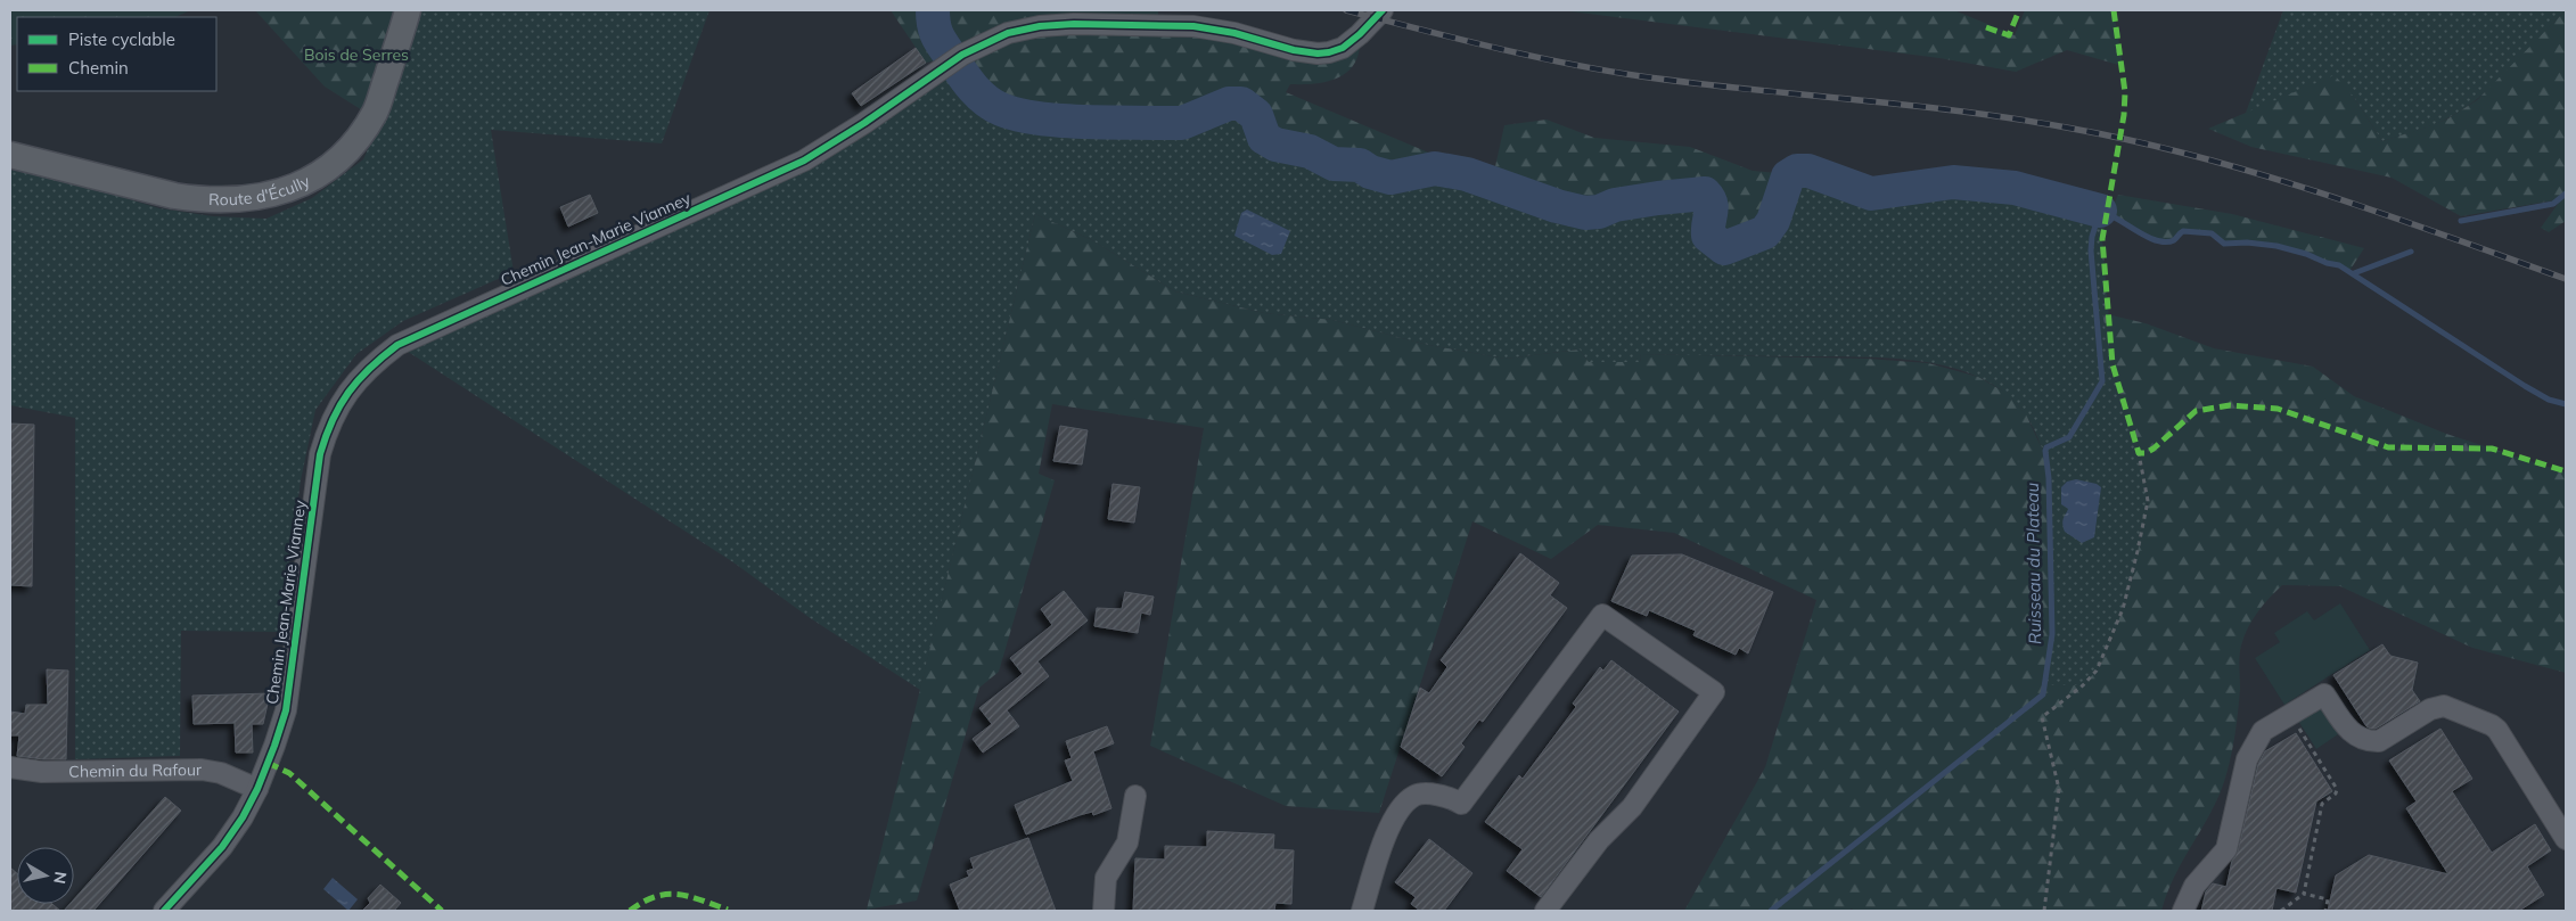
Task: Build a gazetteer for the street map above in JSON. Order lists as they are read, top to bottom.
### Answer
{
  "streets": {
    "main road": ["Route d'Écully"],
    "street": ["Chemin Jean-Marie Vianney", "Chemin du Rafour"]
  },
  "crossings": [
    ["Chemin Jean-Marie Vianney", "Chemin du Rafour"]
  ],
  "water": ["Ruisseau du Plateau"],
  "parks": ["Bois de Serres"],
  "legend": ["Piste cyclable", "Chemin"],
  "north": "right"
}
